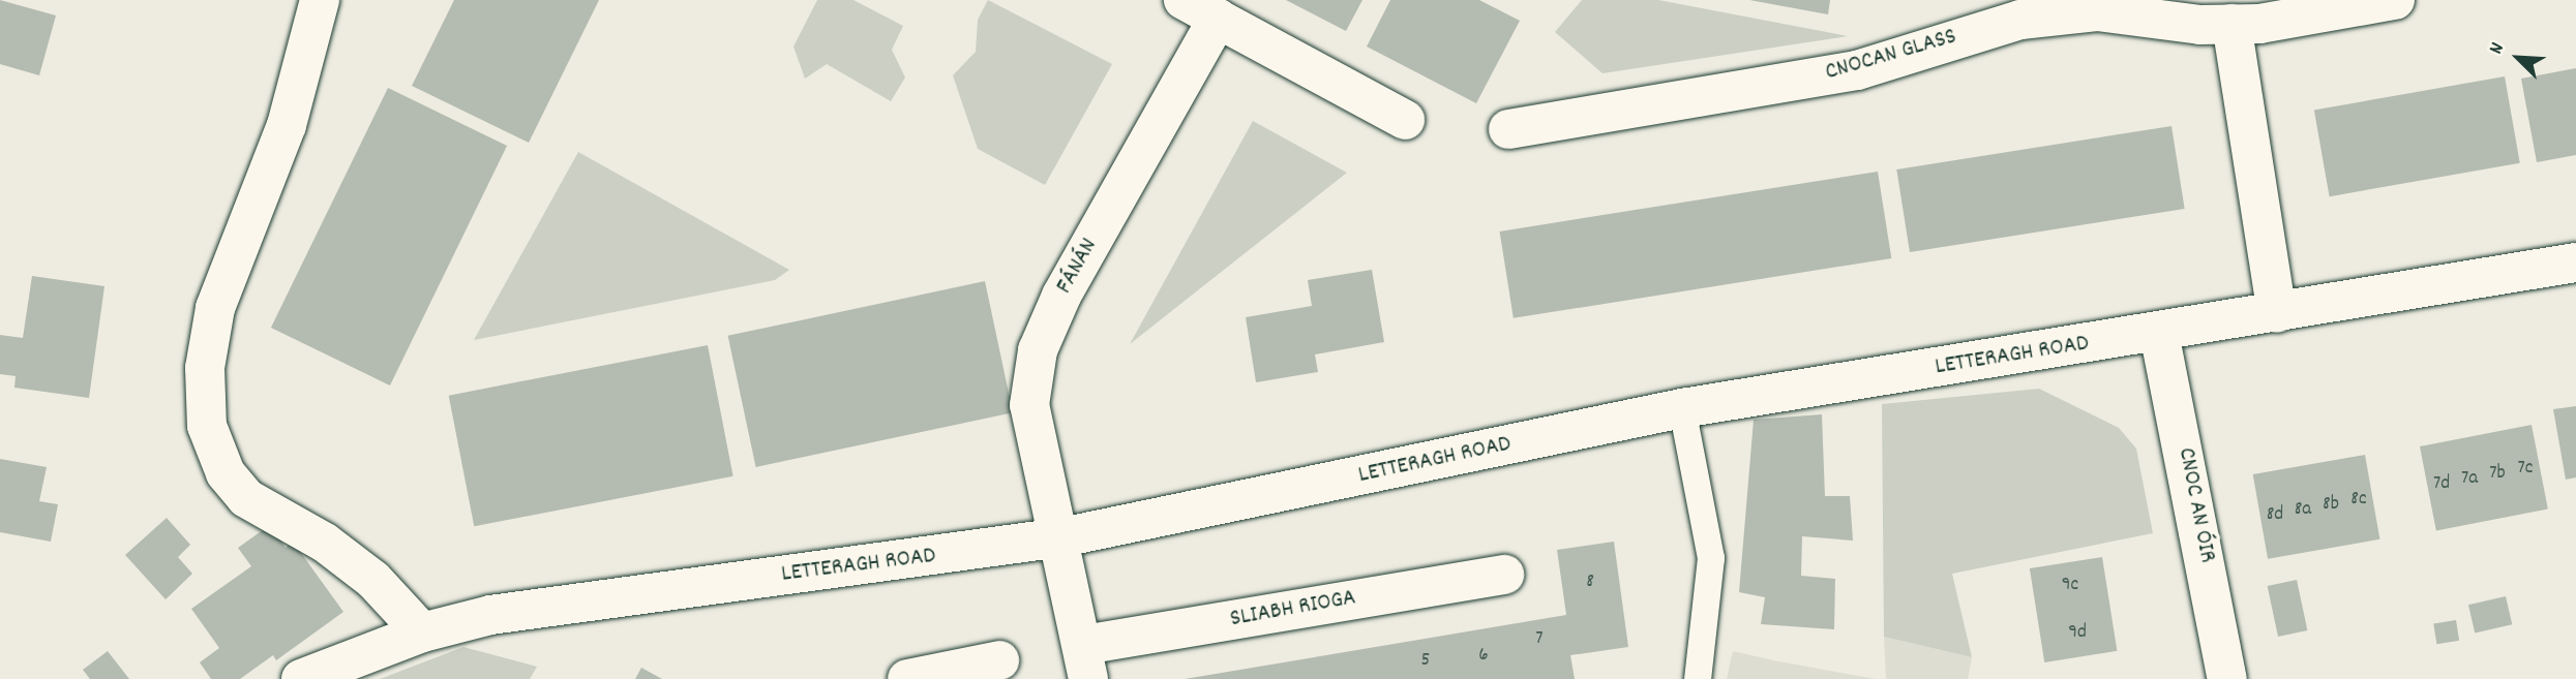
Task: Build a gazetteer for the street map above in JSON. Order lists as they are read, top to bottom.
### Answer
{
  "streets": {
    "street": [
      "CNOCAN GLASS",
      "FÁNÁN",
      "LETTERAGH ROAD",
      "CNOC AN ÓIR",
      "SLIABH RIOGA"
    ]
  },
  "crossings": [
    ["FÁNÁN", "LETTERAGH ROAD"],
    ["FÁNÁN", "SLIABH RIOGA"],
    ["LETTERAGH ROAD", "CNOC AN ÓIR"],
    ["LETTERAGH ROAD", "SLIABH RIOGA"]
  ],
  "house_numbers": [
    "7c",
    "7b",
    "7a",
    "7d",
    "8c",
    "8b",
    "8a",
    "8d",
    "8",
    "9c",
    "9d",
    "7",
    "6",
    "5"
  ],
  "north": "top left"
}
